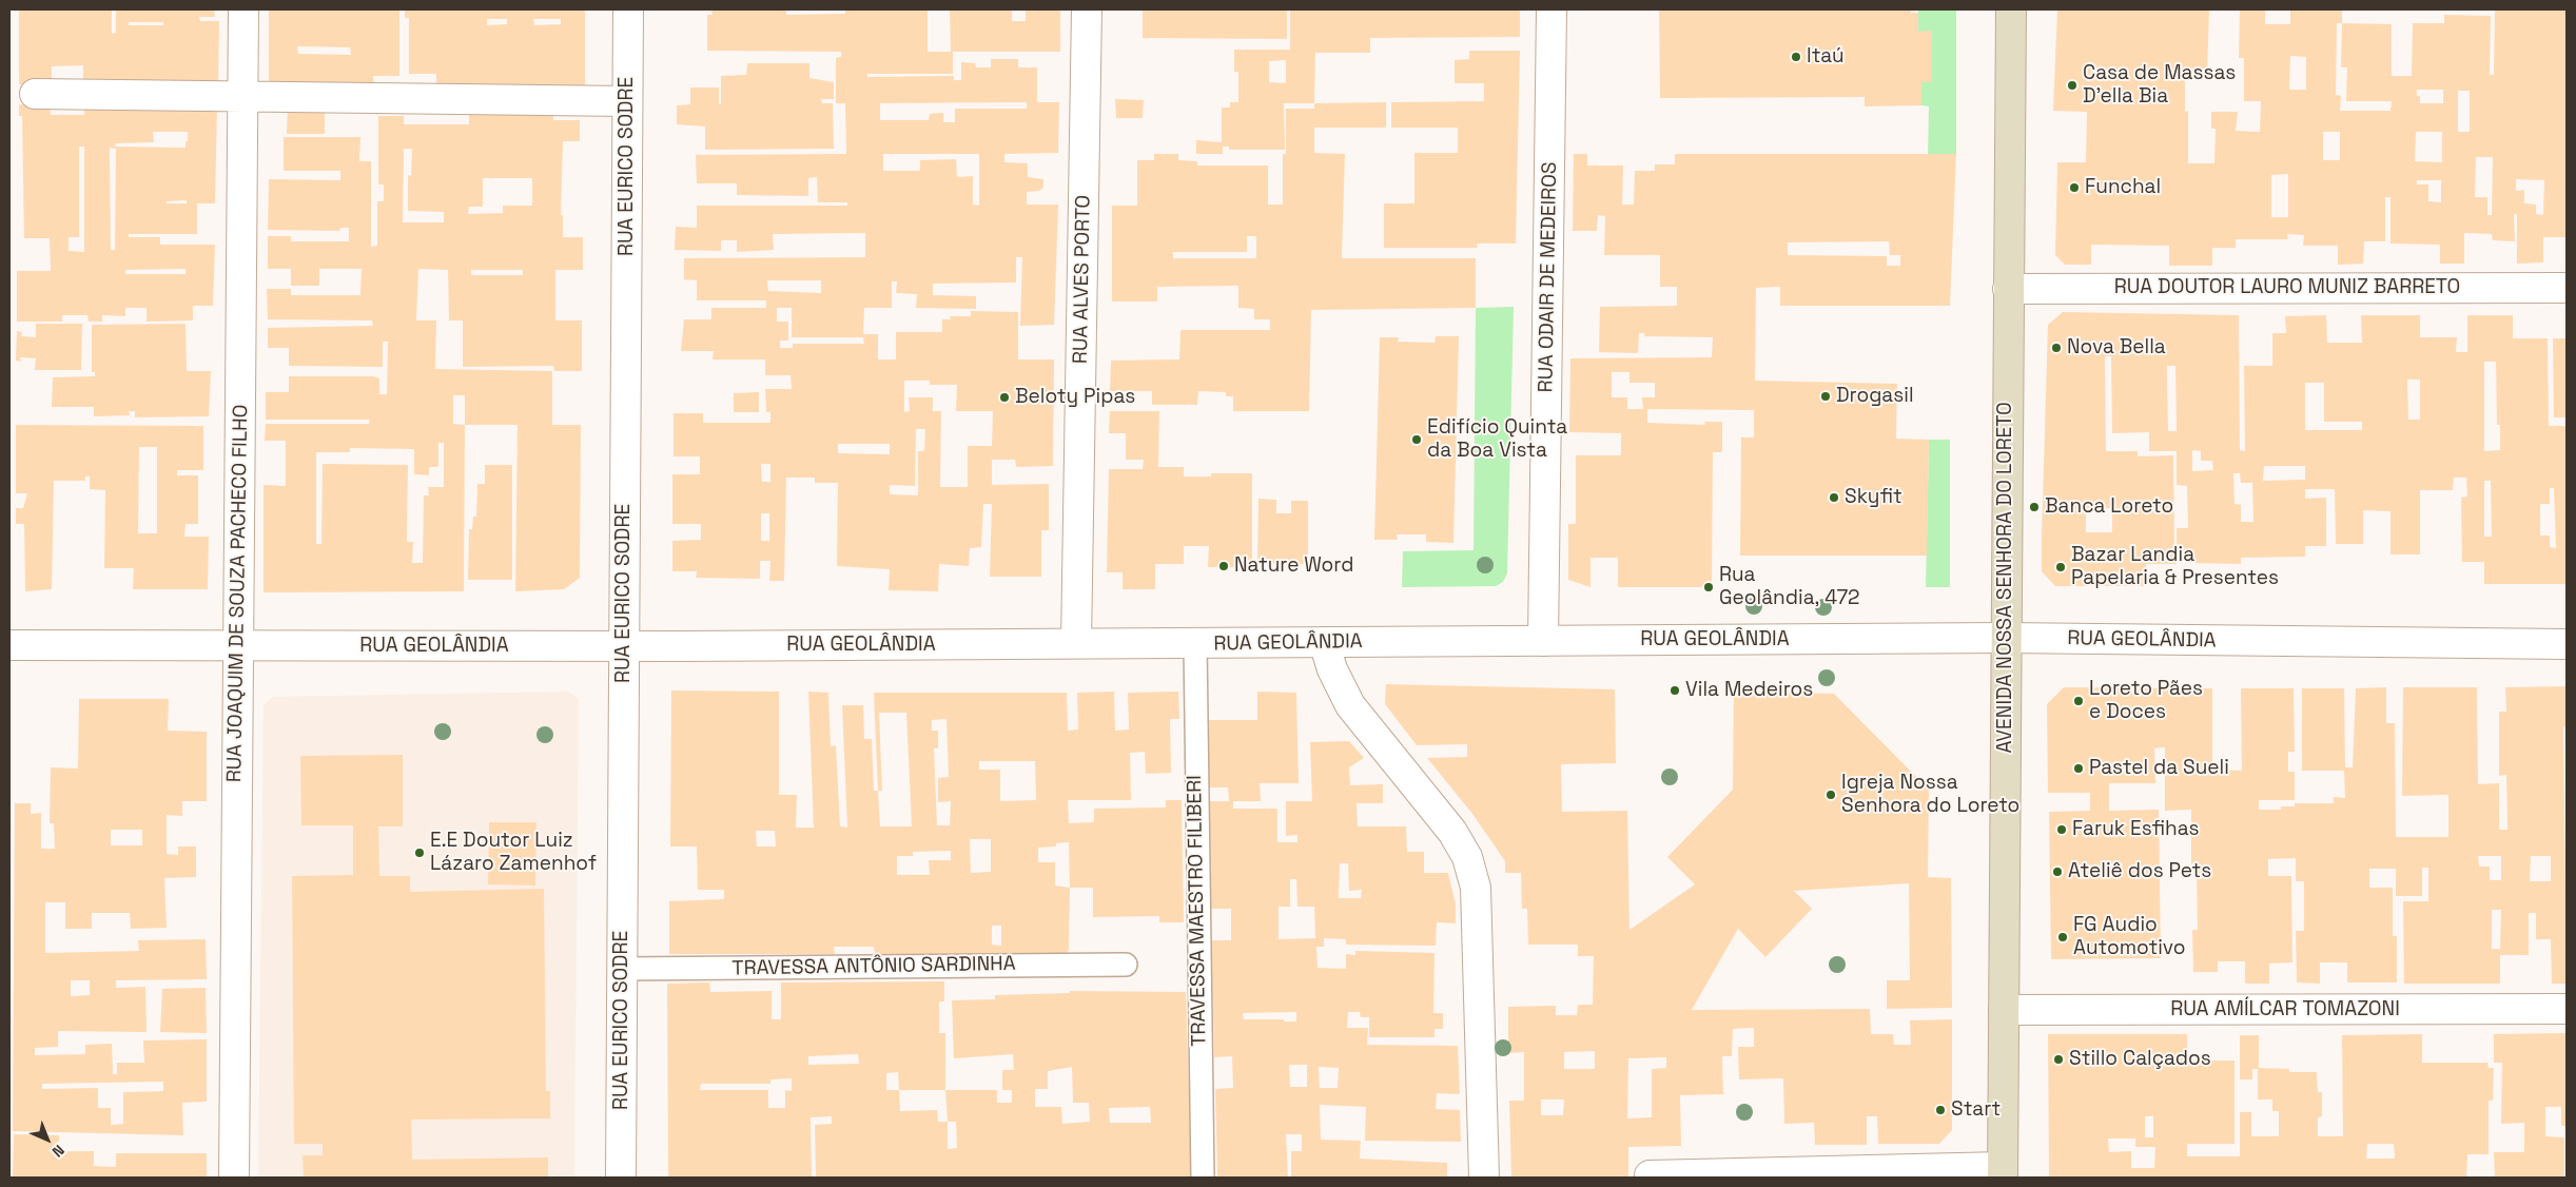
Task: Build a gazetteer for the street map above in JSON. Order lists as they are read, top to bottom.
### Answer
{
  "streets": {
    "main road": ["AVENIDA NOSSA SENHORA DO LORETO"],
    "street": [
      "RUA EURICO SODRE",
      "RUA ODAIR DE MEDEIROS",
      "RUA ALVES PORTO",
      "RUA DOUTOR LAURO MUNIZ BARRETO",
      "RUA JOAQUIM DE SOUZA PACHECO FILHO",
      "RUA GEOLÂNDIA",
      "RUA AMÍLCAR TOMAZONI"
    ],
    "lane": ["TRAVESSA MAESTRO FILIBERI", "TRAVESSA ANTÔNIO SARDINHA"]
  },
  "crossings": [
    ["RUA EURICO SODRE", "RUA GEOLÂNDIA"],
    ["RUA EURICO SODRE", "TRAVESSA ANTÔNIO SARDINHA"],
    ["RUA ODAIR DE MEDEIROS", "RUA GEOLÂNDIA"],
    ["RUA ALVES PORTO", "RUA GEOLÂNDIA"],
    ["RUA DOUTOR LAURO MUNIZ BARRETO", "AVENIDA NOSSA SENHORA DO LORETO"],
    ["AVENIDA NOSSA SENHORA DO LORETO", "RUA GEOLÂNDIA"],
    ["AVENIDA NOSSA SENHORA DO LORETO", "RUA AMÍLCAR TOMAZONI"],
    ["RUA JOAQUIM DE SOUZA PACHECO FILHO", "RUA GEOLÂNDIA"],
    ["RUA GEOLÂNDIA", "TRAVESSA MAESTRO FILIBERI"]
  ],
  "places": [
    "Itaú",
    "Casa de Massas D'ella Bia",
    "Funchal",
    "Nova Bella",
    "Drogasil",
    "Beloty Pipas",
    "Edifício Quinta da Boa Vista",
    "Skyfit",
    "Banca Loreto",
    "Nature Word",
    "Bazar Landia Papelaria & Presentes",
    "Rua Geolândia, 472",
    "Vila Medeiros",
    "Loreto Pães e Doces",
    "Pastel da Sueli",
    "Igreja Nossa Senhora do Loreto",
    "Faruk Esfihas",
    "E.E Doutor Luiz Lázaro Zamenhof",
    "Ateliê dos Pets",
    "FG Audio Automotivo",
    "Stillo Calçados",
    "Start"
  ],
  "north": "bottom right"
}
